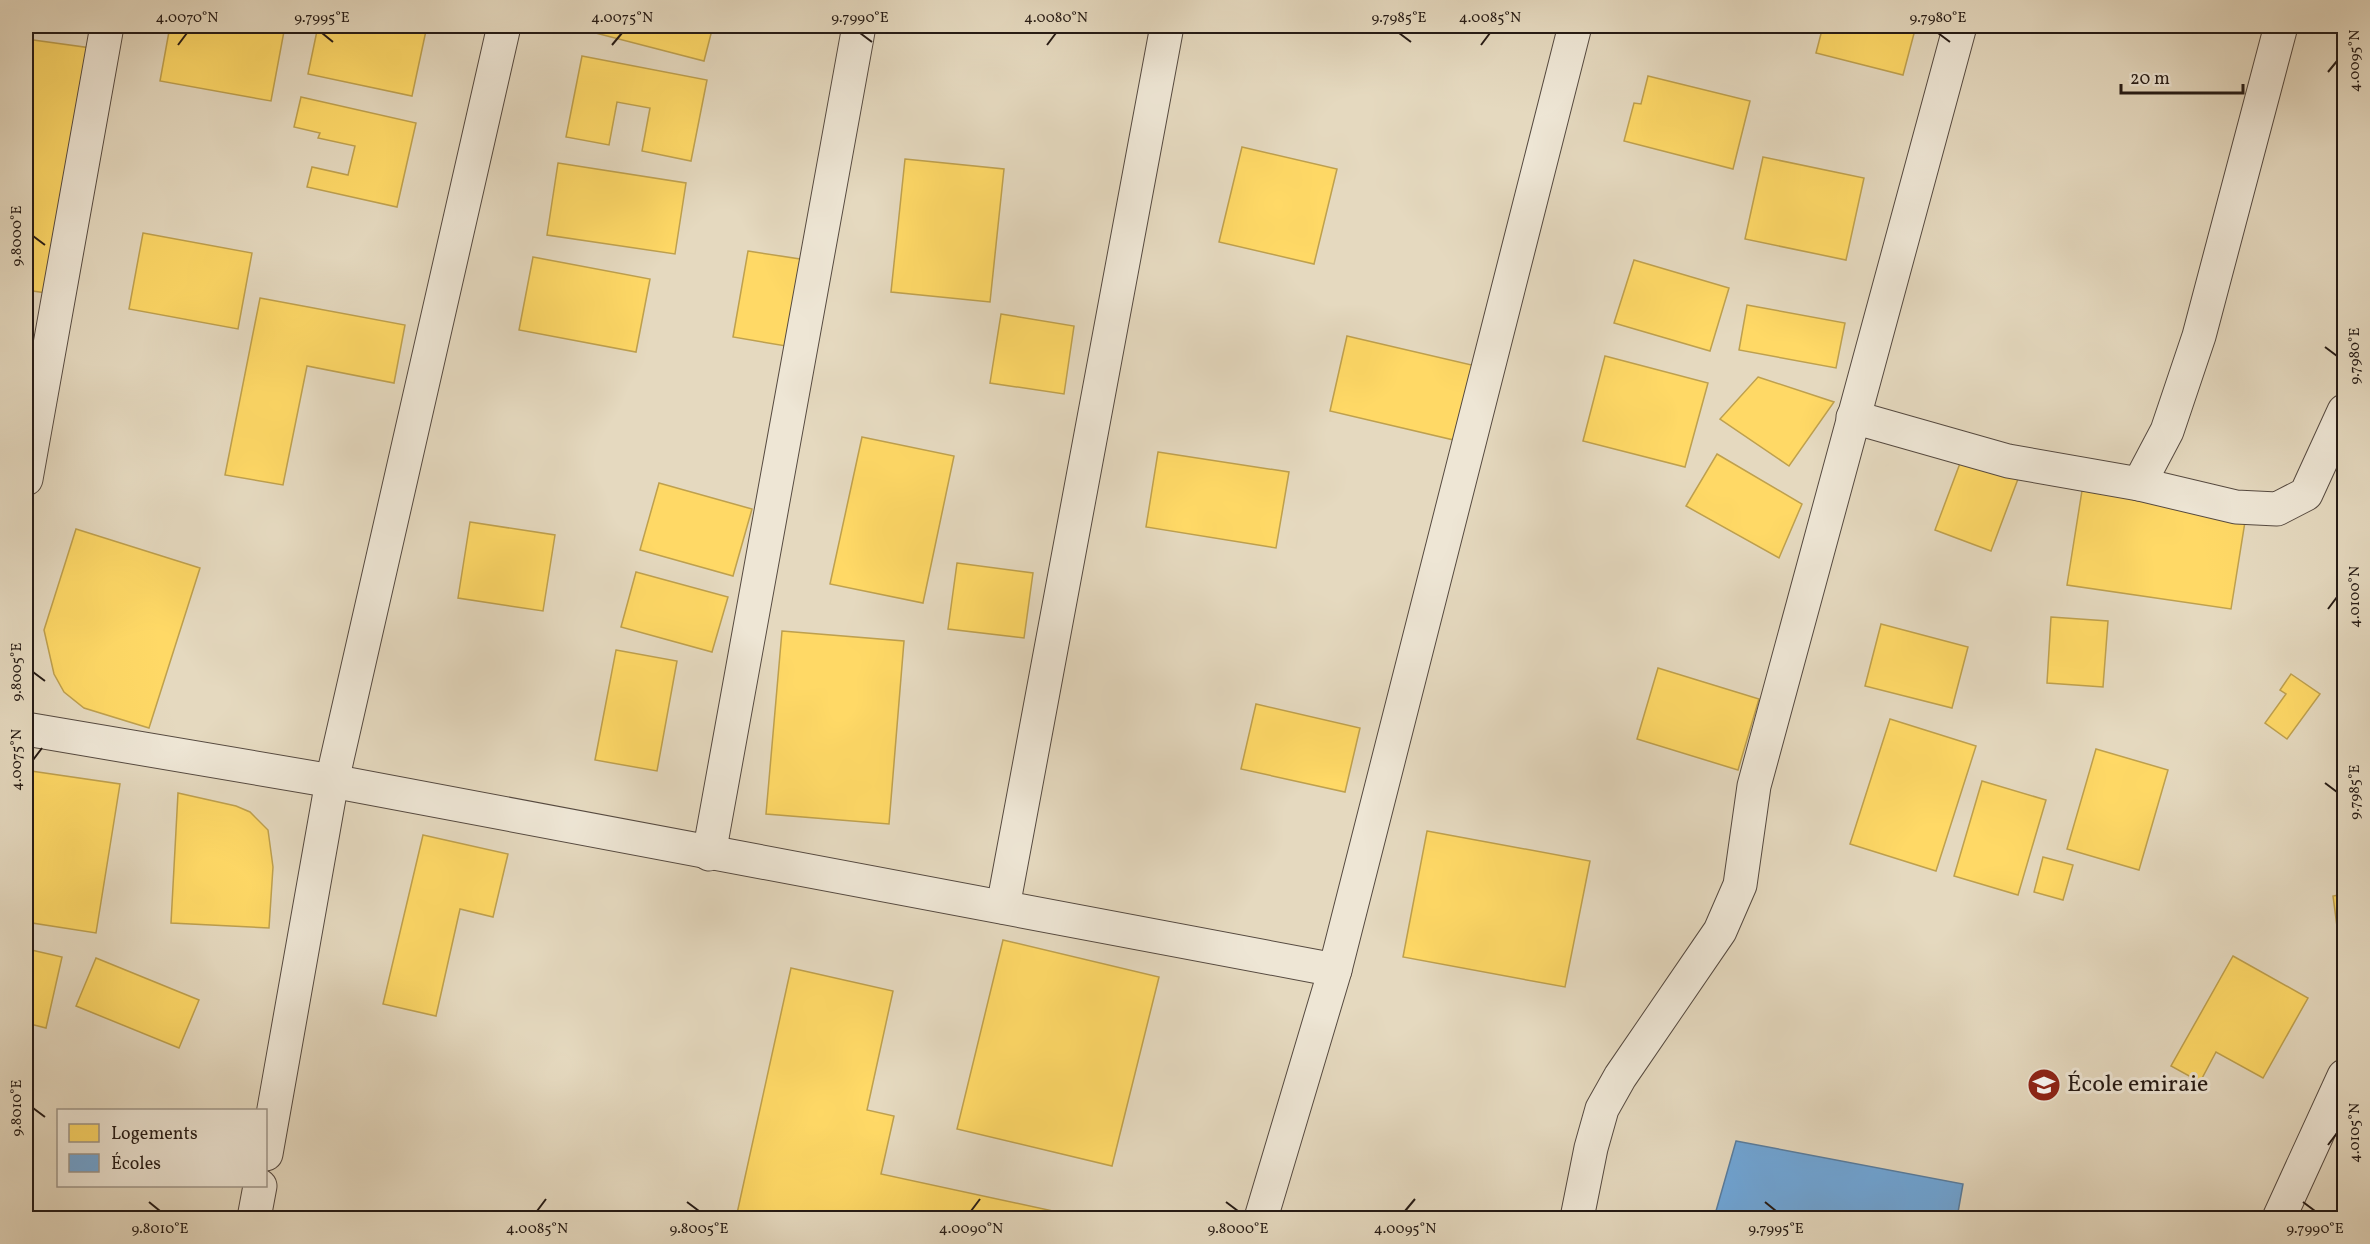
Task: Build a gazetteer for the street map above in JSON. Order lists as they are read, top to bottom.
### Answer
{
  "places": {
    "school or university": ["École emiraie"]
  },
  "legend": ["Logements", "Écoles"],
  "scale_bar": "20 m",
  "coordinates": [
    "4.0070°N",
    "9.7995°E",
    "4.0075°N",
    "9.7990°E",
    "4.0080°N",
    "9.7985°E",
    "4.0085°N",
    "9.7980°E",
    "4.0095°N",
    "9.8000°E",
    "4.0100°N",
    "9.8005°E",
    "9.8010°E",
    "4.0105°N",
    "4.0090°N"
  ]
}
